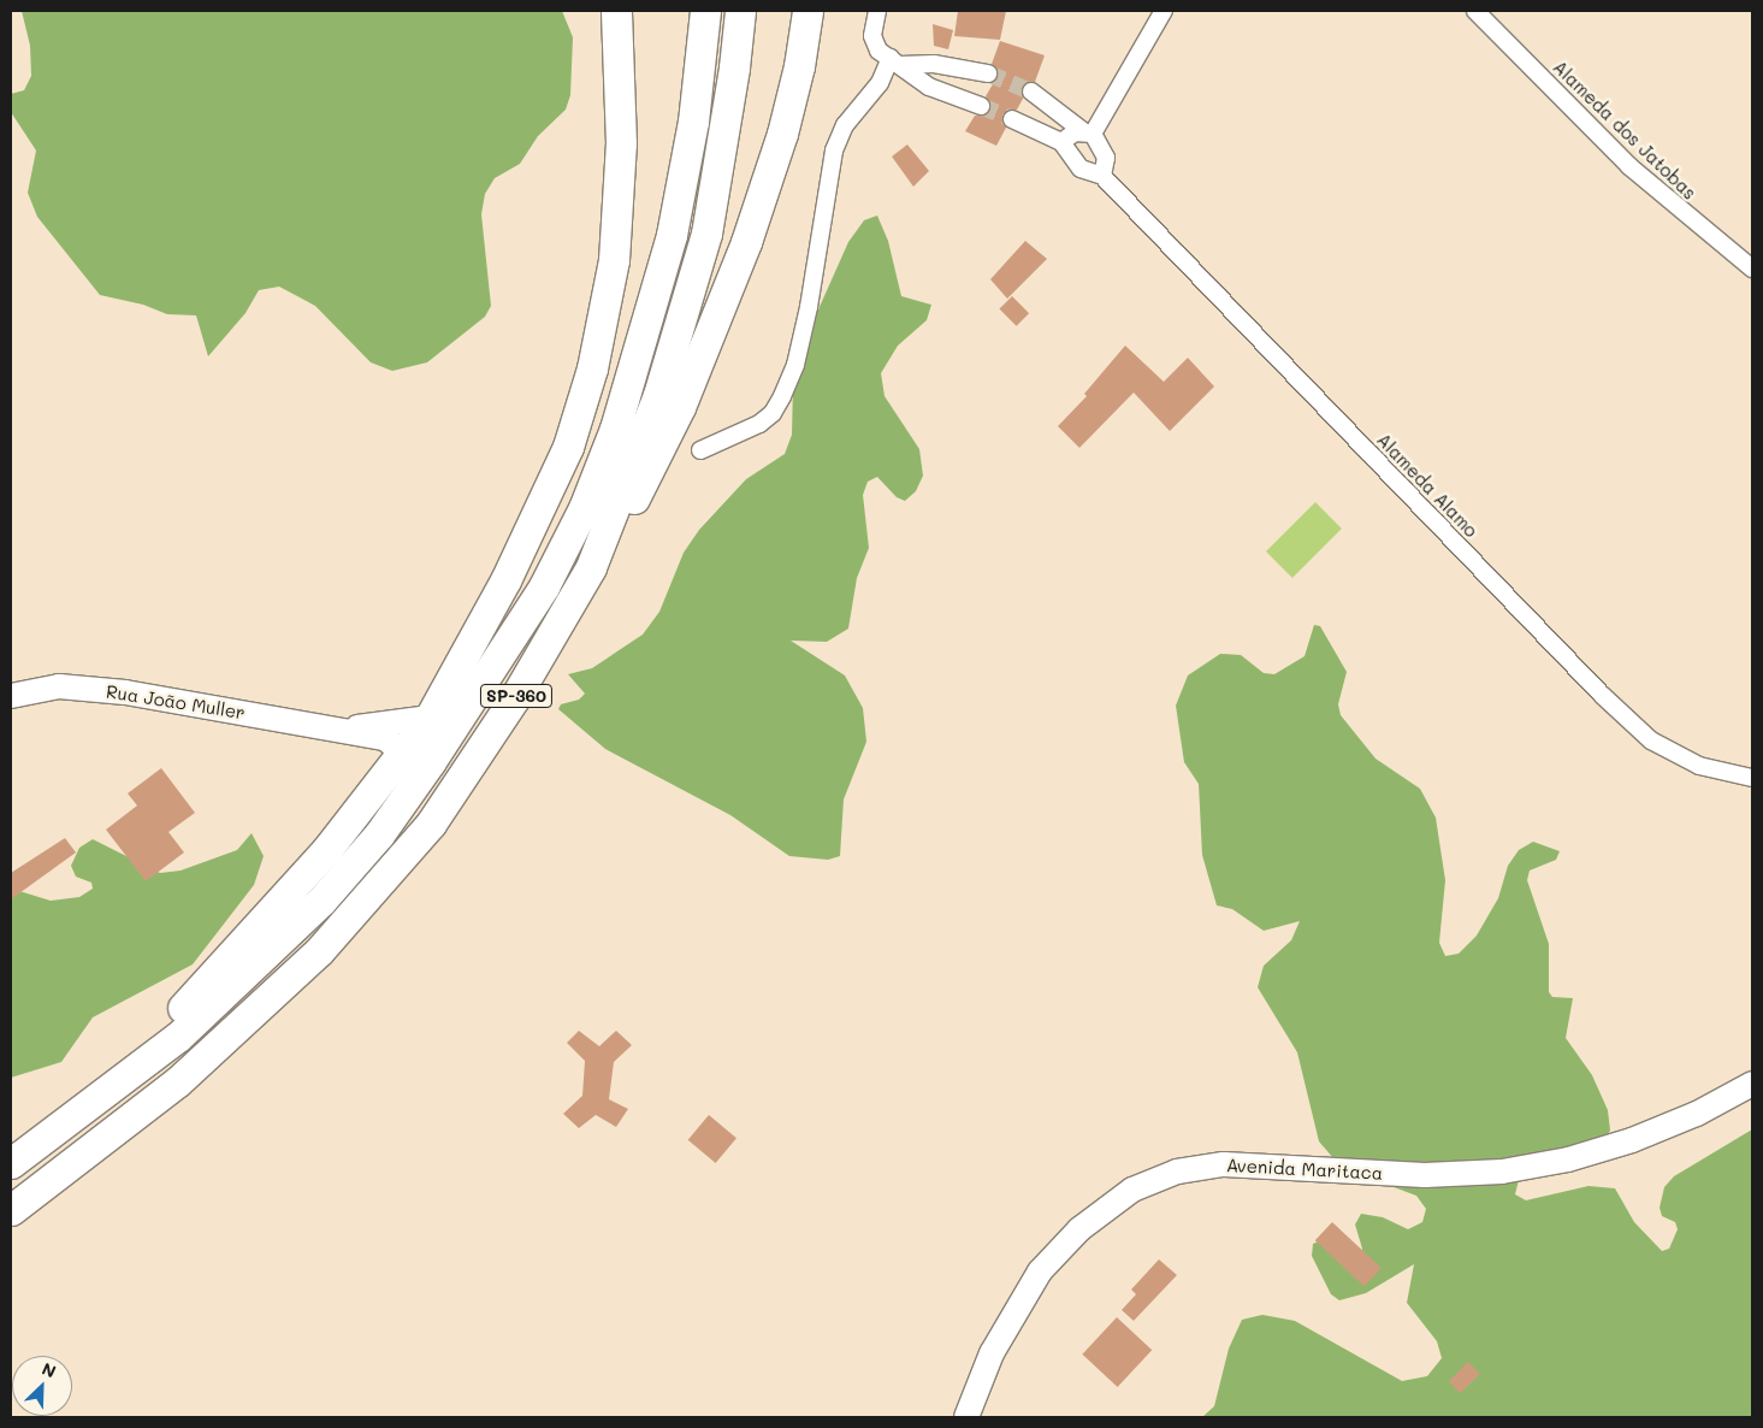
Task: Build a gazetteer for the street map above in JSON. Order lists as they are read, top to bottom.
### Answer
{
  "streets": {
    "highway": ["SP-360"],
    "street": [
      "Alameda dos Jatobas",
      "Alameda Alamo",
      "Rua João Muller",
      "Avenida Maritaca"
    ]
  },
  "north": "top right"
}
